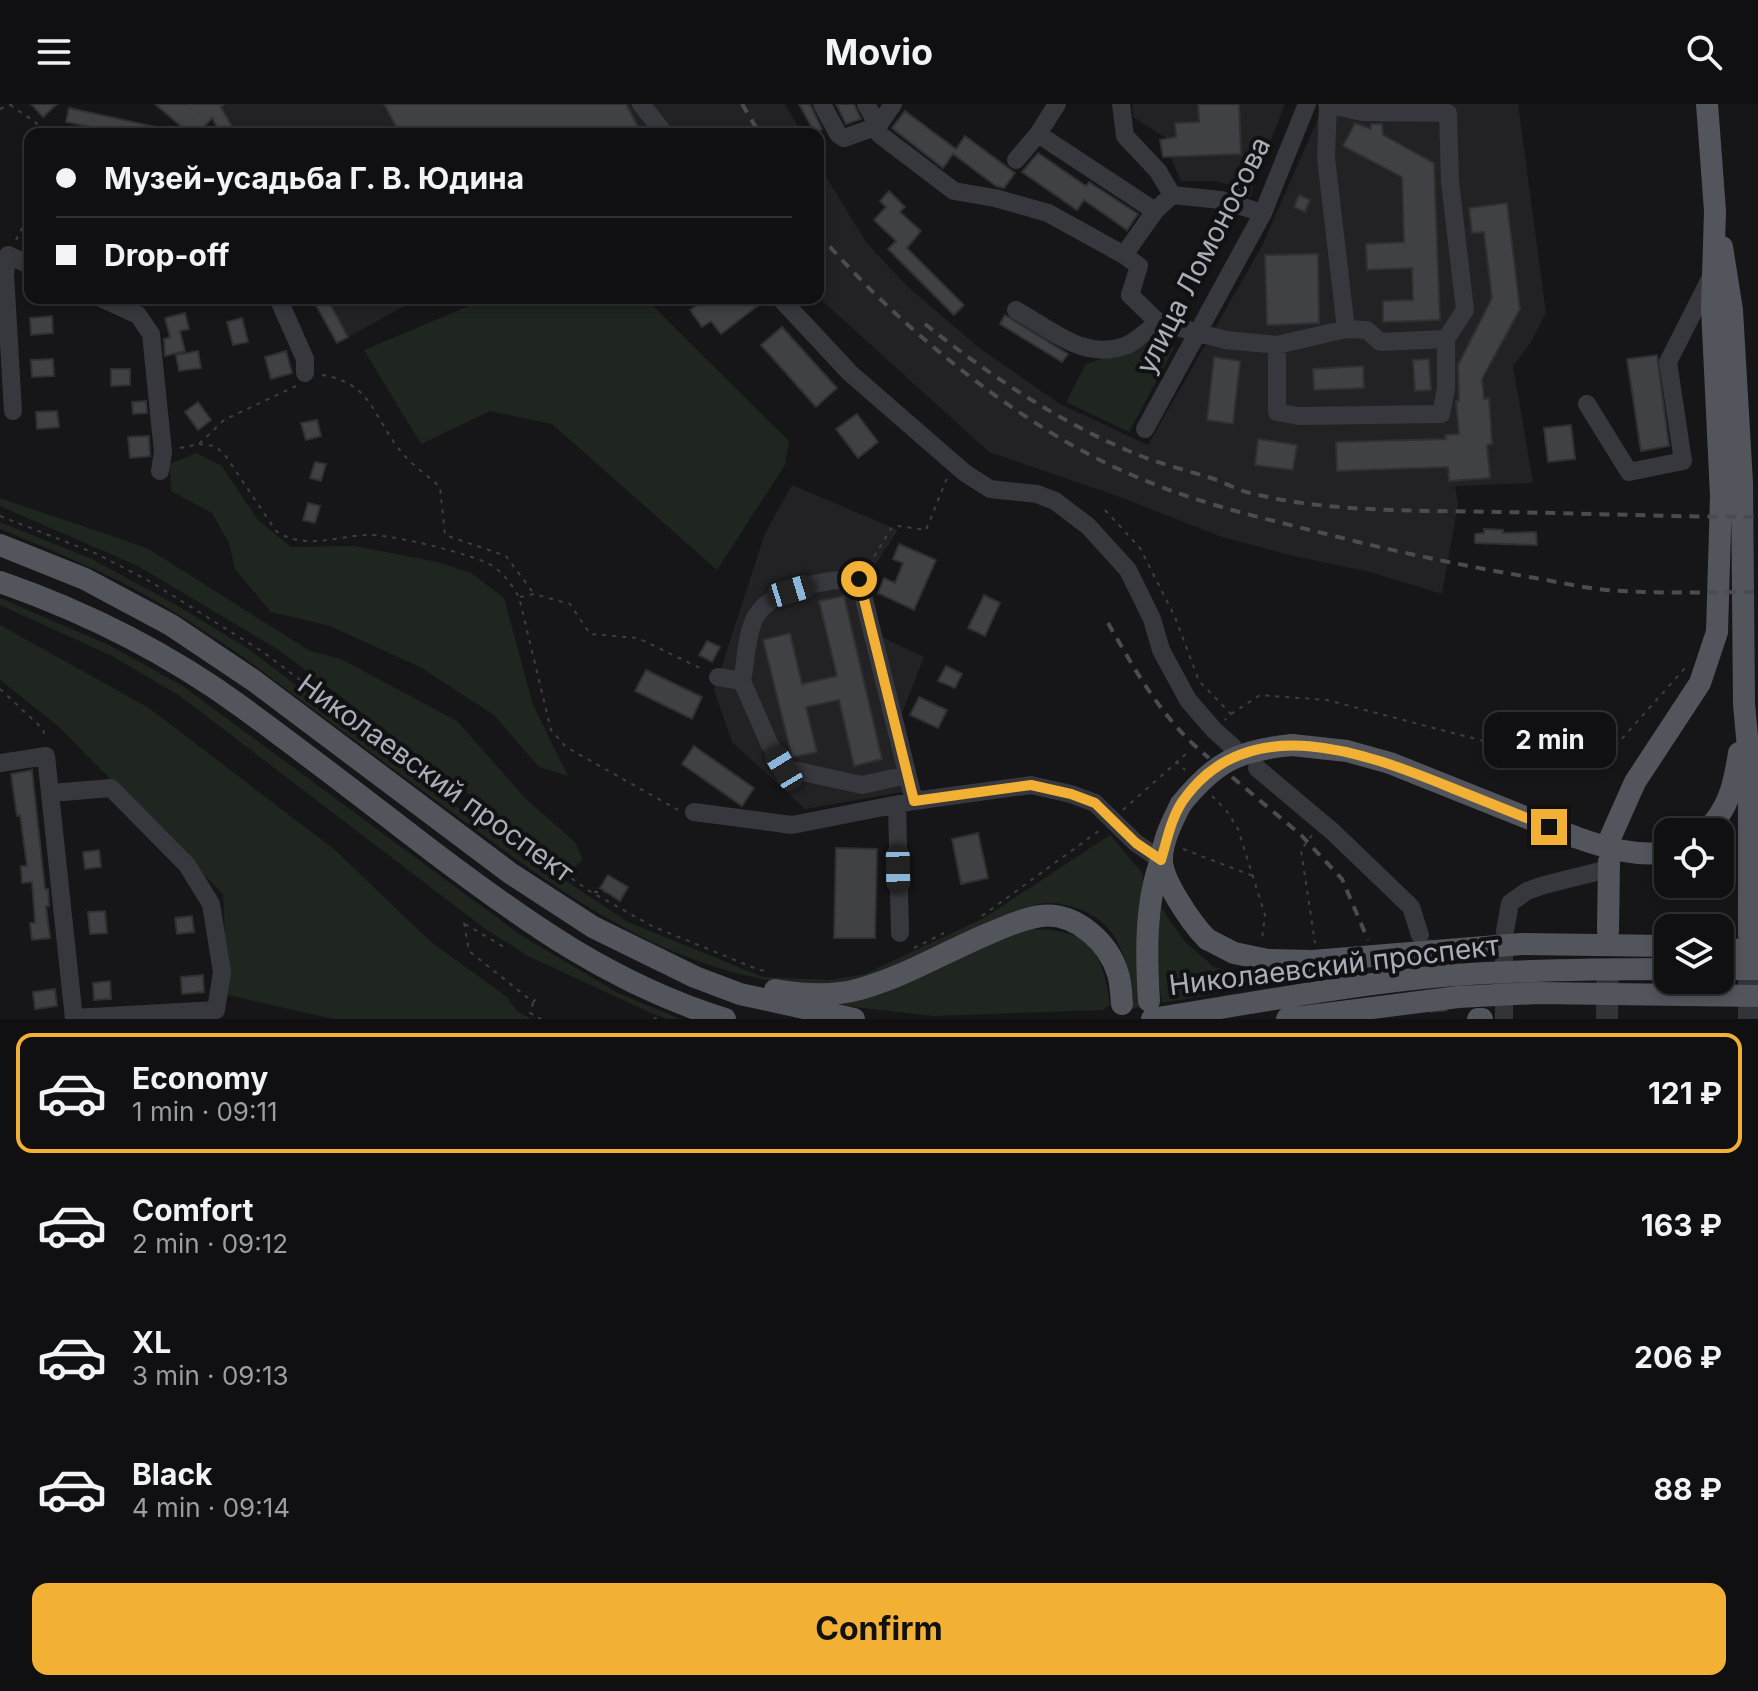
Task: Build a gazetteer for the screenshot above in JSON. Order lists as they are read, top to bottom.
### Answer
{
  "streets": {
    "main road": ["Николаевский проспект"],
    "street": ["улица Ломоносова"]
  },
  "page": {
    "header": "Movio",
    "banner": ["Музей-усадьба Г. В. Юдина", "Drop-off"],
    "bubble": "2 min",
    "list": [
      {
        "name": "Economy",
        "note": "1 min · 09:11",
        "value": "121 ₽"
      },
      {
        "name": "Comfort",
        "note": "2 min · 09:12",
        "value": "163 ₽"
      },
      {
        "name": "XL",
        "note": "3 min · 09:13",
        "value": "206 ₽"
      },
      {
        "name": "Black",
        "note": "4 min · 09:14",
        "value": "88 ₽"
      }
    ],
    "buttons": "Confirm"
  }
}
